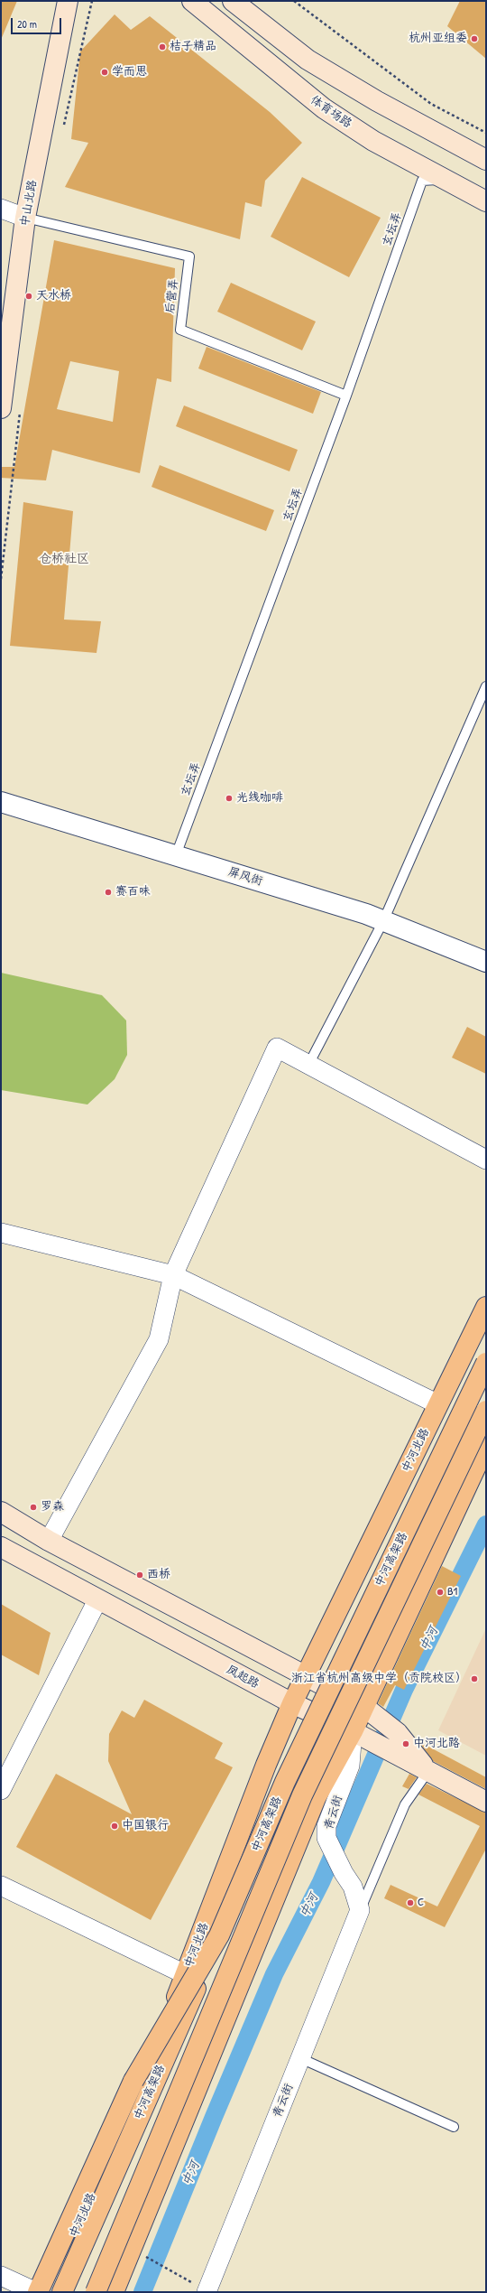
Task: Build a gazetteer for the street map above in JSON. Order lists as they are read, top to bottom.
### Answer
{
  "streets": {
    "main road": [
      "体育场路",
      "中山北路",
      "中河北路",
      "中河高架路",
      "凤起路"
    ],
    "street": ["屏风街", "青云街"],
    "lane": ["玄坛弄", "后营弄"]
  },
  "crossings": [
    ["体育场路", "玄坛弄"],
    ["中山北路", "后营弄"],
    ["玄坛弄", "后营弄"],
    ["玄坛弄", "屏风街"],
    ["中河北路", "凤起路"],
    ["凤起路", "青云街"]
  ],
  "districts": ["仓桥社区"],
  "water": ["中河"],
  "places": [
    "杭州亚组委",
    "桔子精品",
    "学而思",
    "天水桥",
    "光线咖啡",
    "赛百味",
    "罗森",
    "西桥",
    "B1",
    "浙江省杭州高级中学（贡院校区）",
    "中河北路",
    "中国银行",
    "C"
  ],
  "scale_bar": "20 m"
}
